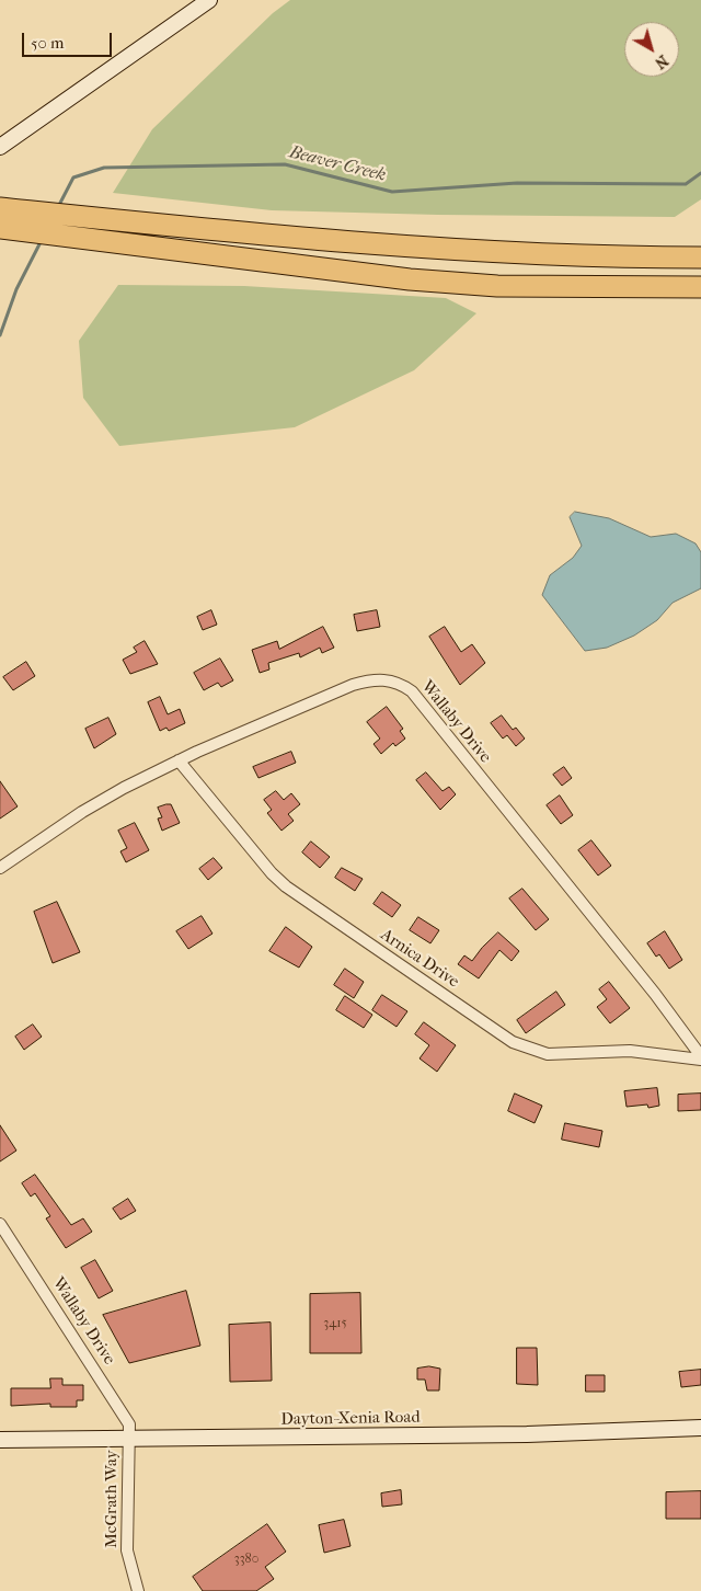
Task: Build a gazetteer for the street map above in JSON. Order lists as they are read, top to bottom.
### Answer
{
  "streets": {
    "main road": ["Dayton-Xenia Road"],
    "street": ["Wallaby Drive", "Arnica Drive", "McGrath Way"]
  },
  "crossings": [
    ["Wallaby Drive", "Arnica Drive"],
    ["Wallaby Drive", "Dayton-Xenia Road"],
    ["Wallaby Drive", "McGrath Way"],
    ["Dayton-Xenia Road", "McGrath Way"]
  ],
  "water": ["Beaver Creek"],
  "house_numbers": ["3415", "3380"],
  "scale_bar": "50 m",
  "north": "bottom right"
}
